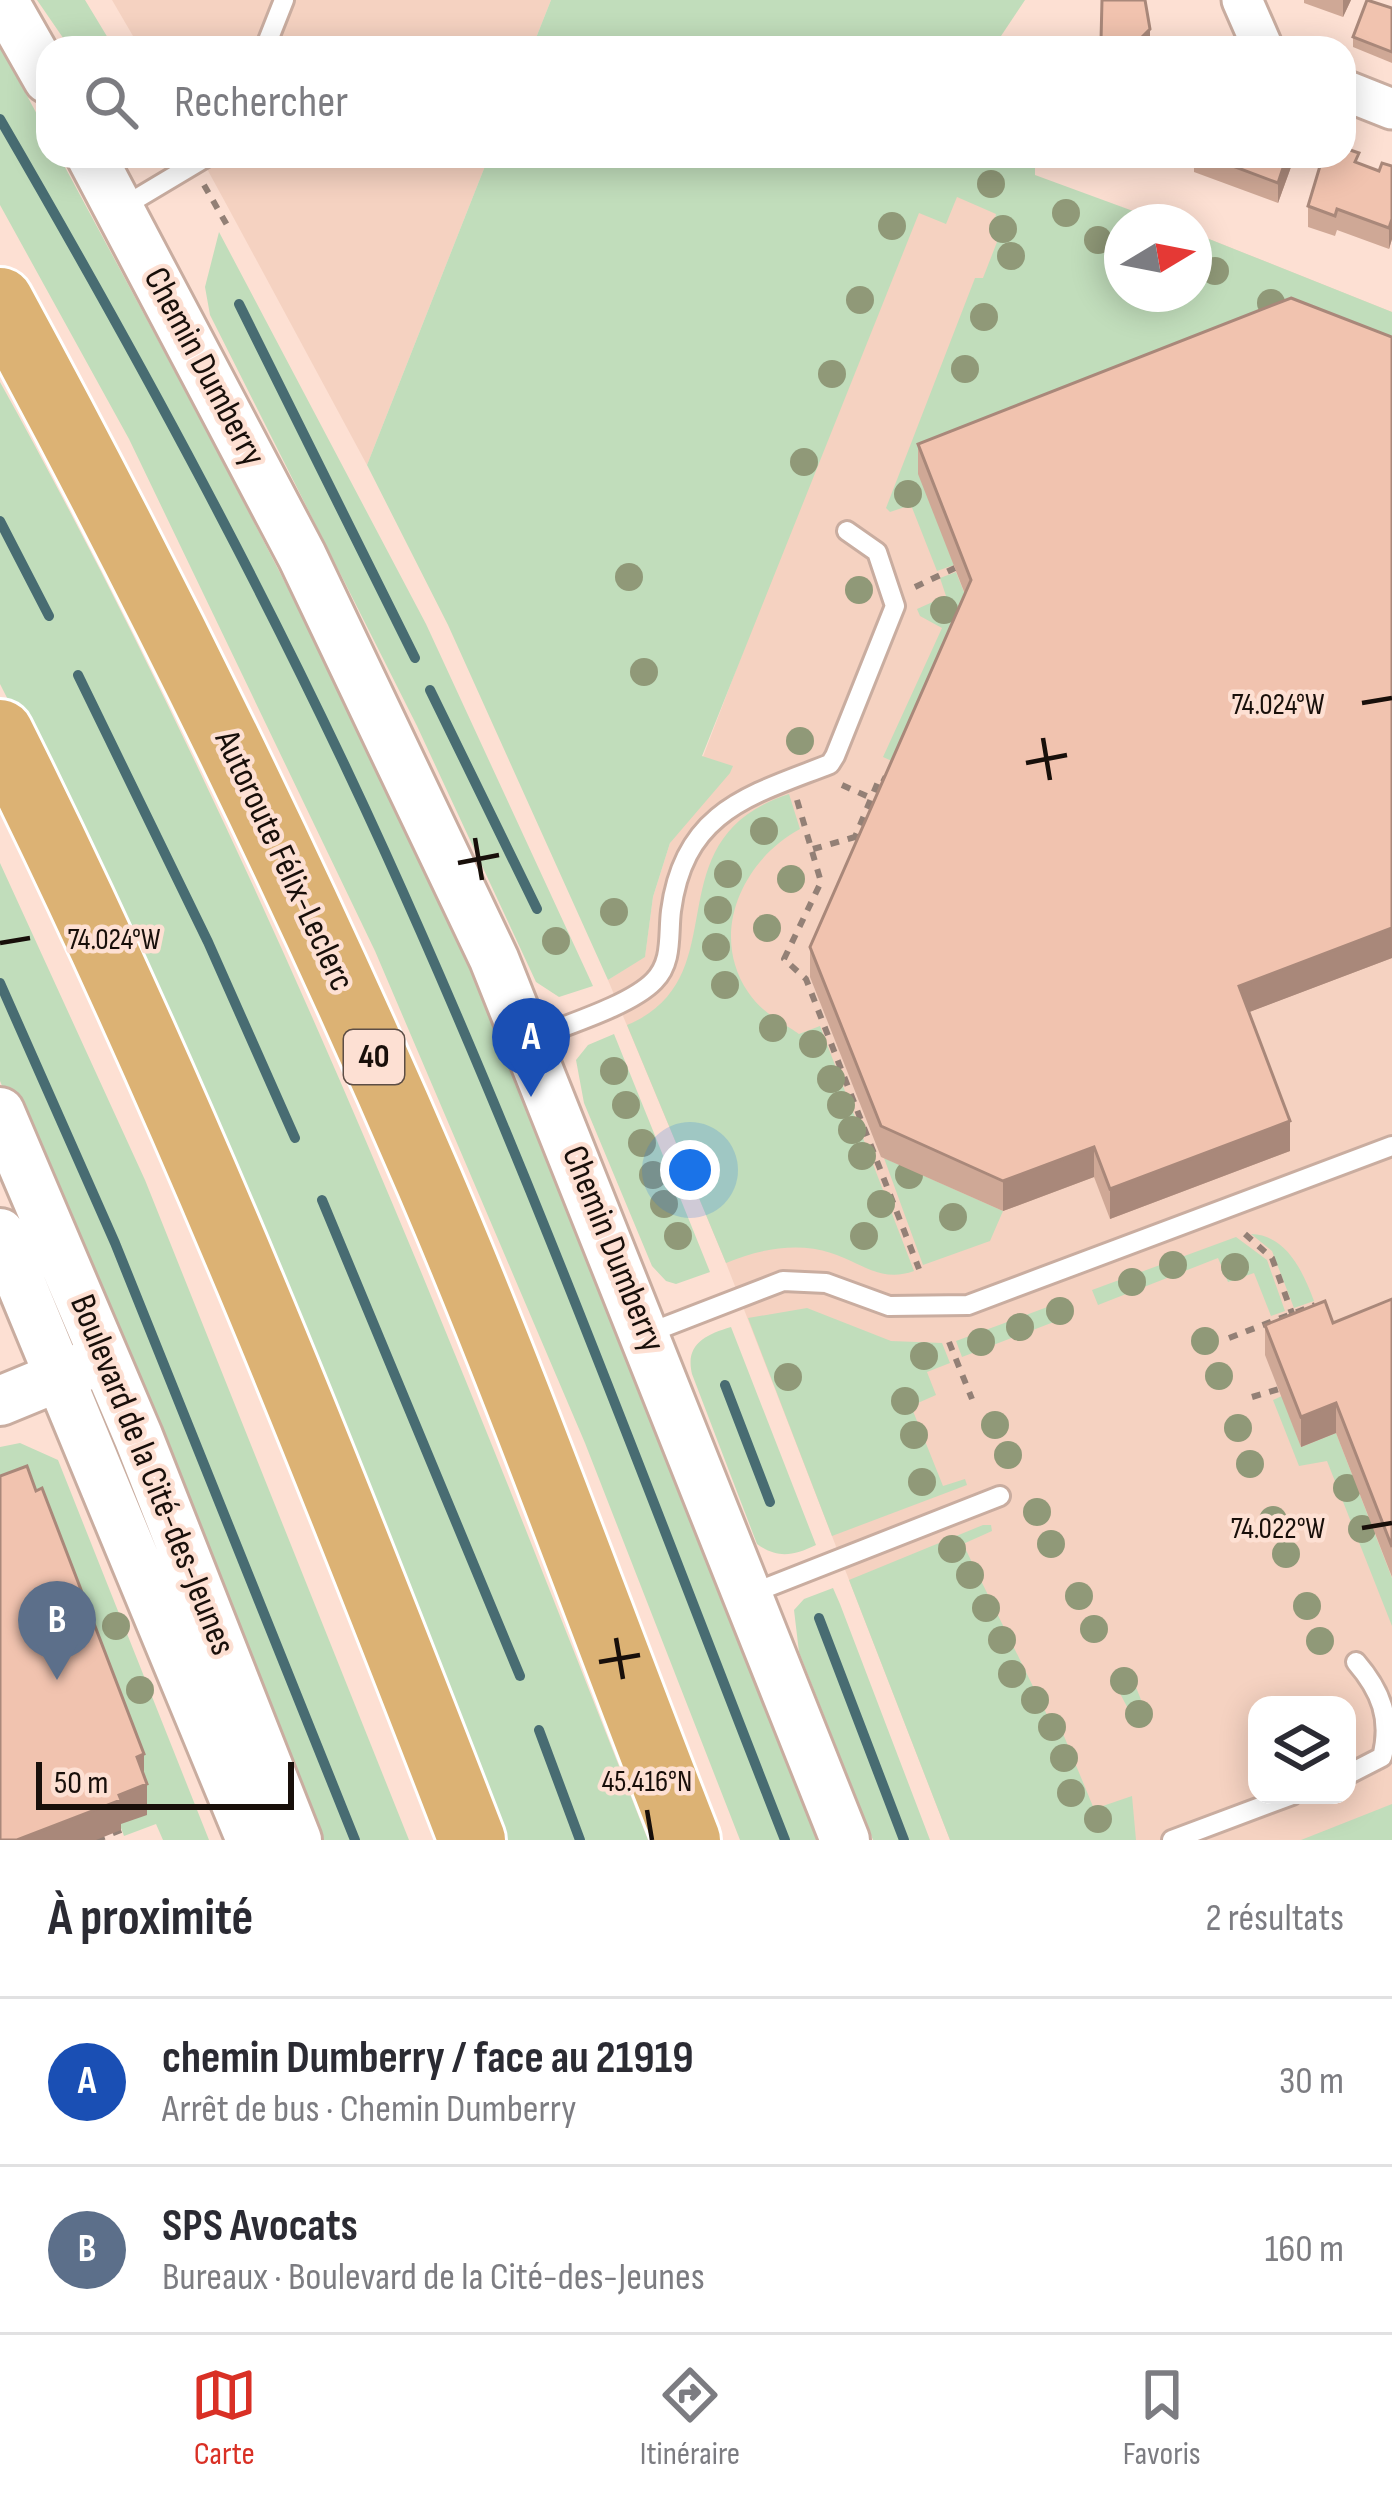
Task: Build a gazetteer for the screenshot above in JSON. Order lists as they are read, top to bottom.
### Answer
{
  "streets": {
    "highway": ["Autoroute Félix-Leclerc", "40"],
    "street": ["Chemin Dumberry", "Boulevard de la Cité-des-Jeunes"]
  },
  "scale_bar": "50 m",
  "north": "right",
  "page": {
    "search": "Rechercher",
    "pins": ["A", "B"],
    "scale": "50 m",
    "heading": ["À proximité", "2 résultats"],
    "list": [
      {
        "mark": "A",
        "name": "chemin Dumberry / face au 21919",
        "note": "Arrêt de bus · Chemin Dumberry",
        "value": "30 m"
      },
      {
        "mark": "B",
        "name": "SPS Avocats",
        "note": "Bureaux · Boulevard de la Cité-des-Jeunes",
        "value": "160 m"
      }
    ],
    "nav": ["Carte", "Itinéraire", "Favoris"]
  },
  "coordinates": ["74.024°W", "74.022°W", "45.416°N"]
}
